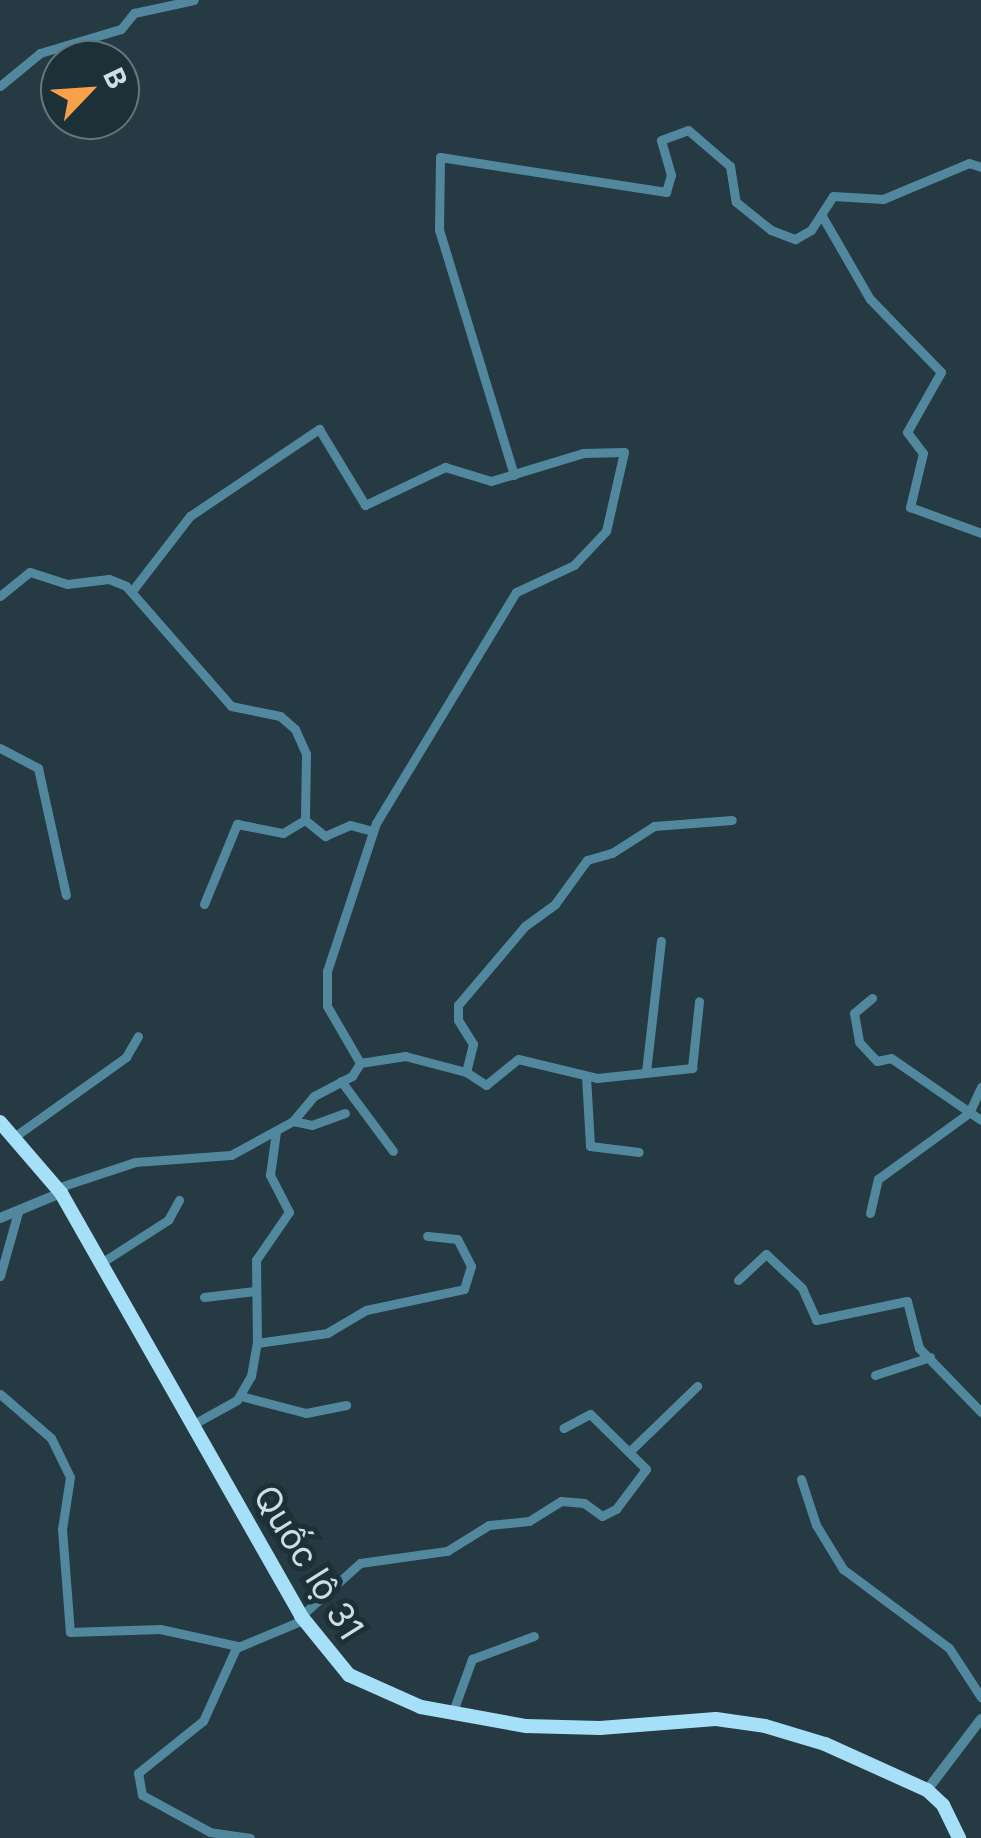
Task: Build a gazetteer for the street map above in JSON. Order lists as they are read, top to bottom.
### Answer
{
  "streets": {
    "highway": ["Quốc lộ 31"]
  },
  "north": "top right"
}
